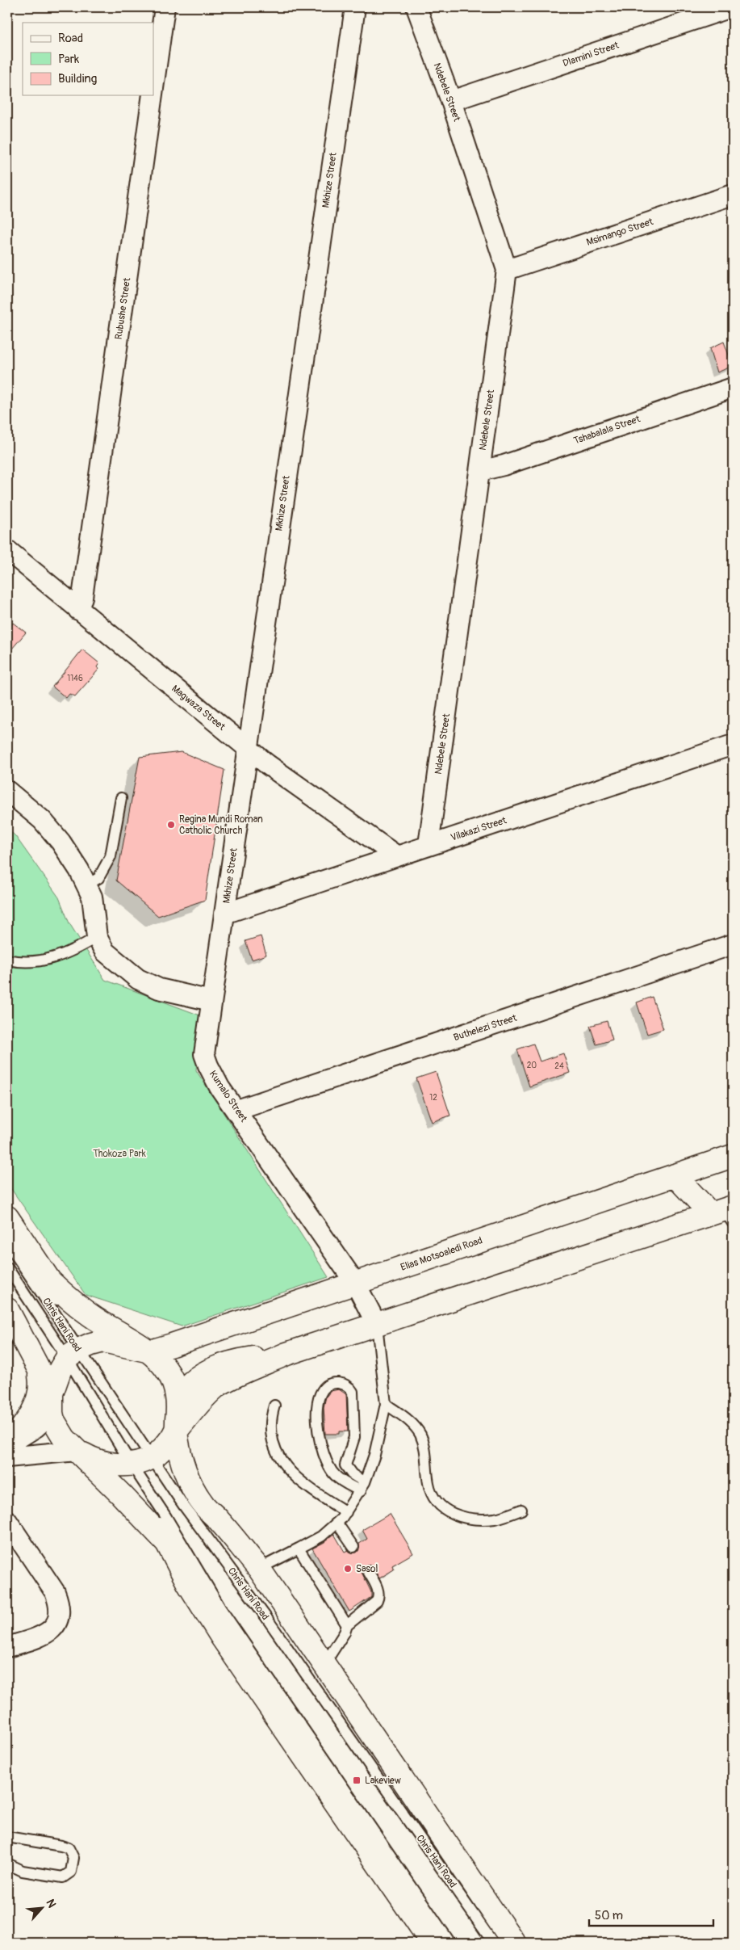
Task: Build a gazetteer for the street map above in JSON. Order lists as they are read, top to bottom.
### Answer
{
  "streets": {
    "main road": ["Elias Motsoaledi Road", "Chris Hani Road"],
    "street": [
      "Dlamini Street",
      "Ndebele Street",
      "Mkhize Street",
      "Msimango Street",
      "Rubushe Street",
      "Tshabalala Street",
      "Magwaza Street",
      "Vilakazi Street",
      "Buthelezi Street",
      "Kumalo Street"
    ]
  },
  "crossings": [
    ["Dlamini Street", "Ndebele Street"],
    ["Ndebele Street", "Msimango Street"],
    ["Ndebele Street", "Tshabalala Street"],
    ["Ndebele Street", "Vilakazi Street"],
    ["Mkhize Street", "Magwaza Street"],
    ["Mkhize Street", "Vilakazi Street"],
    ["Mkhize Street", "Kumalo Street"],
    ["Rubushe Street", "Magwaza Street"],
    ["Magwaza Street", "Vilakazi Street"],
    ["Buthelezi Street", "Kumalo Street"],
    ["Kumalo Street", "Elias Motsoaledi Road"],
    ["Elias Motsoaledi Road", "Chris Hani Road"]
  ],
  "parks": ["Thokoza Park"],
  "places": {
    "other": ["Regina Mundi Roman Catholic Church", "Sasol"],
    "transit": ["Lakeview"]
  },
  "house_numbers": [
    "1146",
    "20",
    "24",
    "12"
  ],
  "legend": ["Road", "Park", "Building"],
  "scale_bar": "50 m",
  "north": "top right"
}
